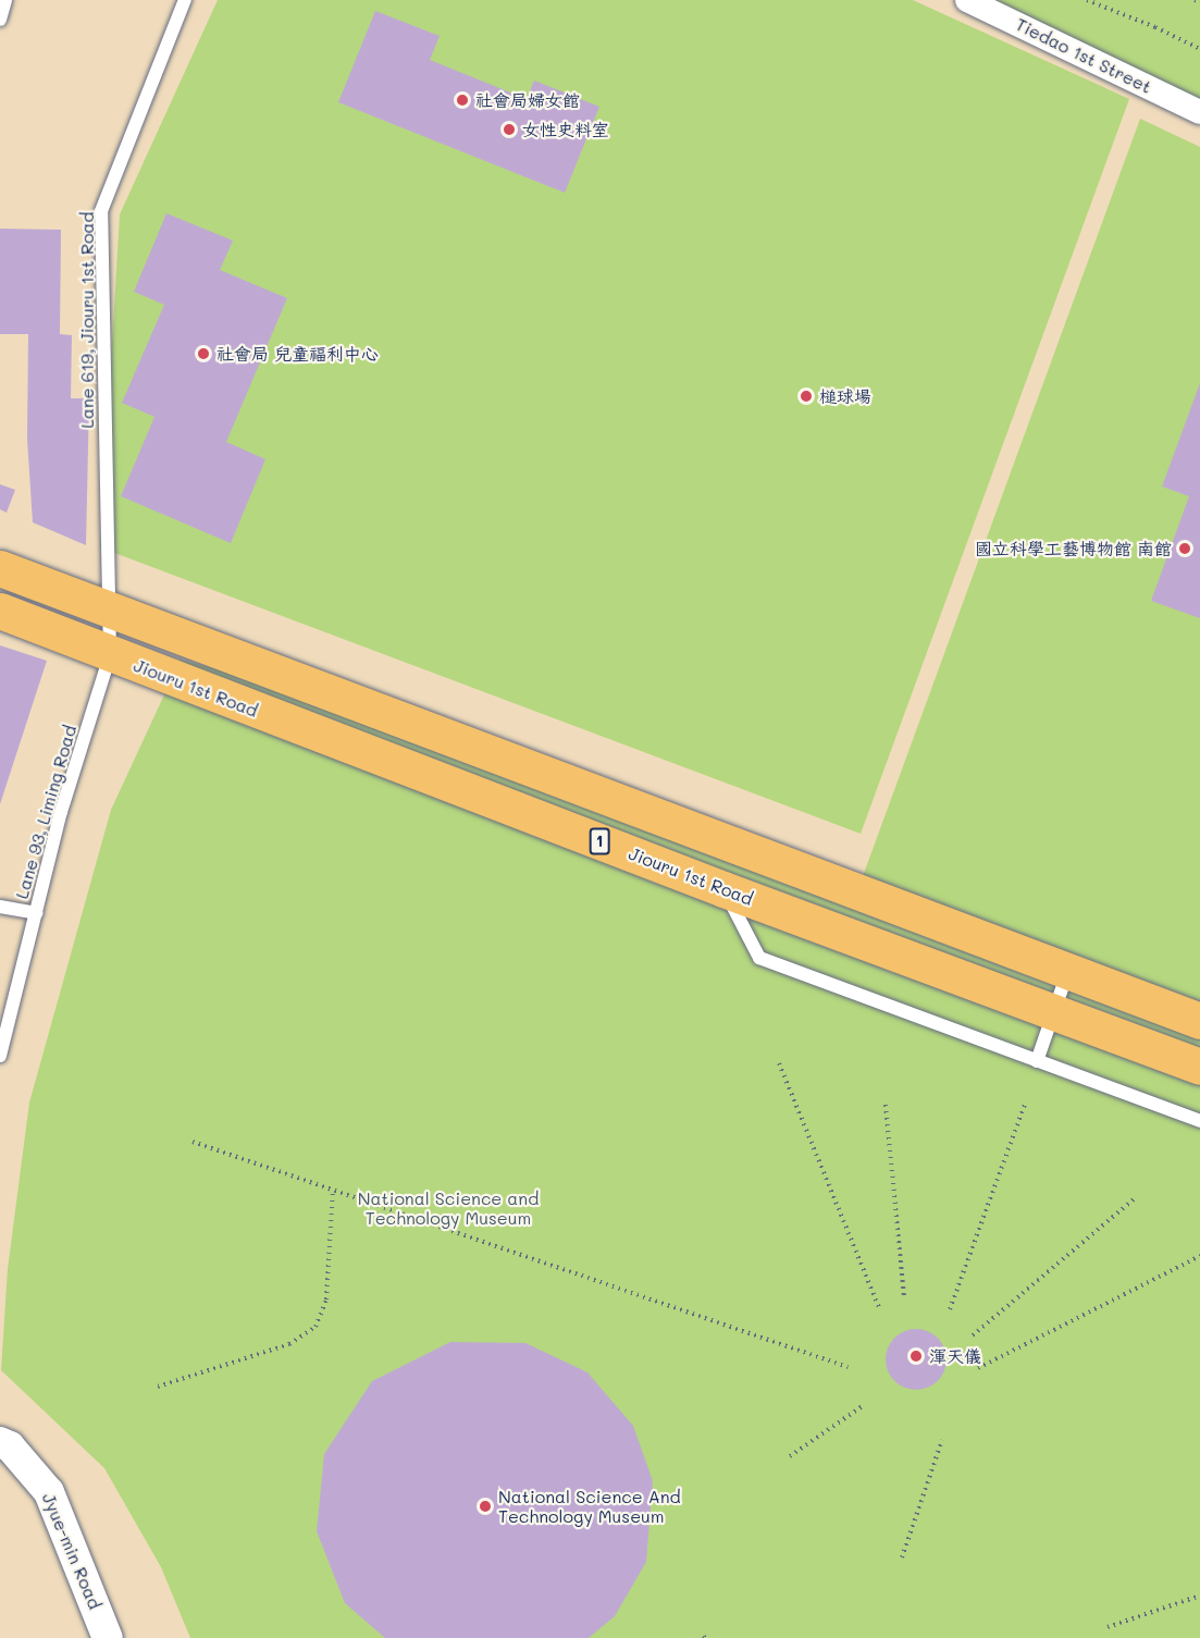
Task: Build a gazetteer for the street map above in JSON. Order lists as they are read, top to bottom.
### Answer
{
  "streets": {
    "main road": ["Jiouru 1st Road", "1"],
    "street": ["Tiedao 1st Street", "Jyue-min Road"],
    "lane": ["Lane 619, Jiouru 1st Road", "Lane 93, Liming Road"]
  },
  "crossings": [
    ["Lane 619, Jiouru 1st Road", "Jiouru 1st Road"],
    ["Lane 619, Jiouru 1st Road", "Lane 93, Liming Road"],
    ["Lane 619, Jiouru 1st Road", "1"],
    ["Jiouru 1st Road", "Lane 93, Liming Road"]
  ],
  "parks": ["National Science and Technology Museum"],
  "places": [
    "社會局婦女館",
    "女性史料室",
    "社會局 兒童福利中心",
    "槌球場",
    "國立科學工藝博物館 南館",
    "渾天儀",
    "National Science And Technology Museum"
  ]
}
